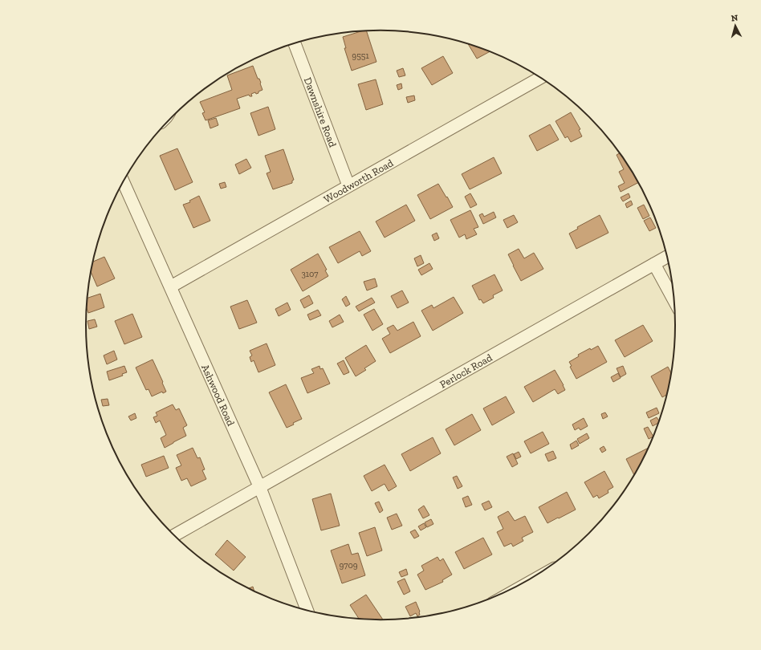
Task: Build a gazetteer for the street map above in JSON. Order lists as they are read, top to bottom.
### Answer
{
  "streets": {
    "street": [
      "Dawnshire Road",
      "Woodworth Road",
      "Perlock Road",
      "Ashwood Road"
    ]
  },
  "crossings": [
    ["Dawnshire Road", "Woodworth Road"],
    ["Woodworth Road", "Ashwood Road"],
    ["Perlock Road", "Ashwood Road"]
  ],
  "house_numbers": ["9551", "3107", "9709"],
  "north": "top"
}
